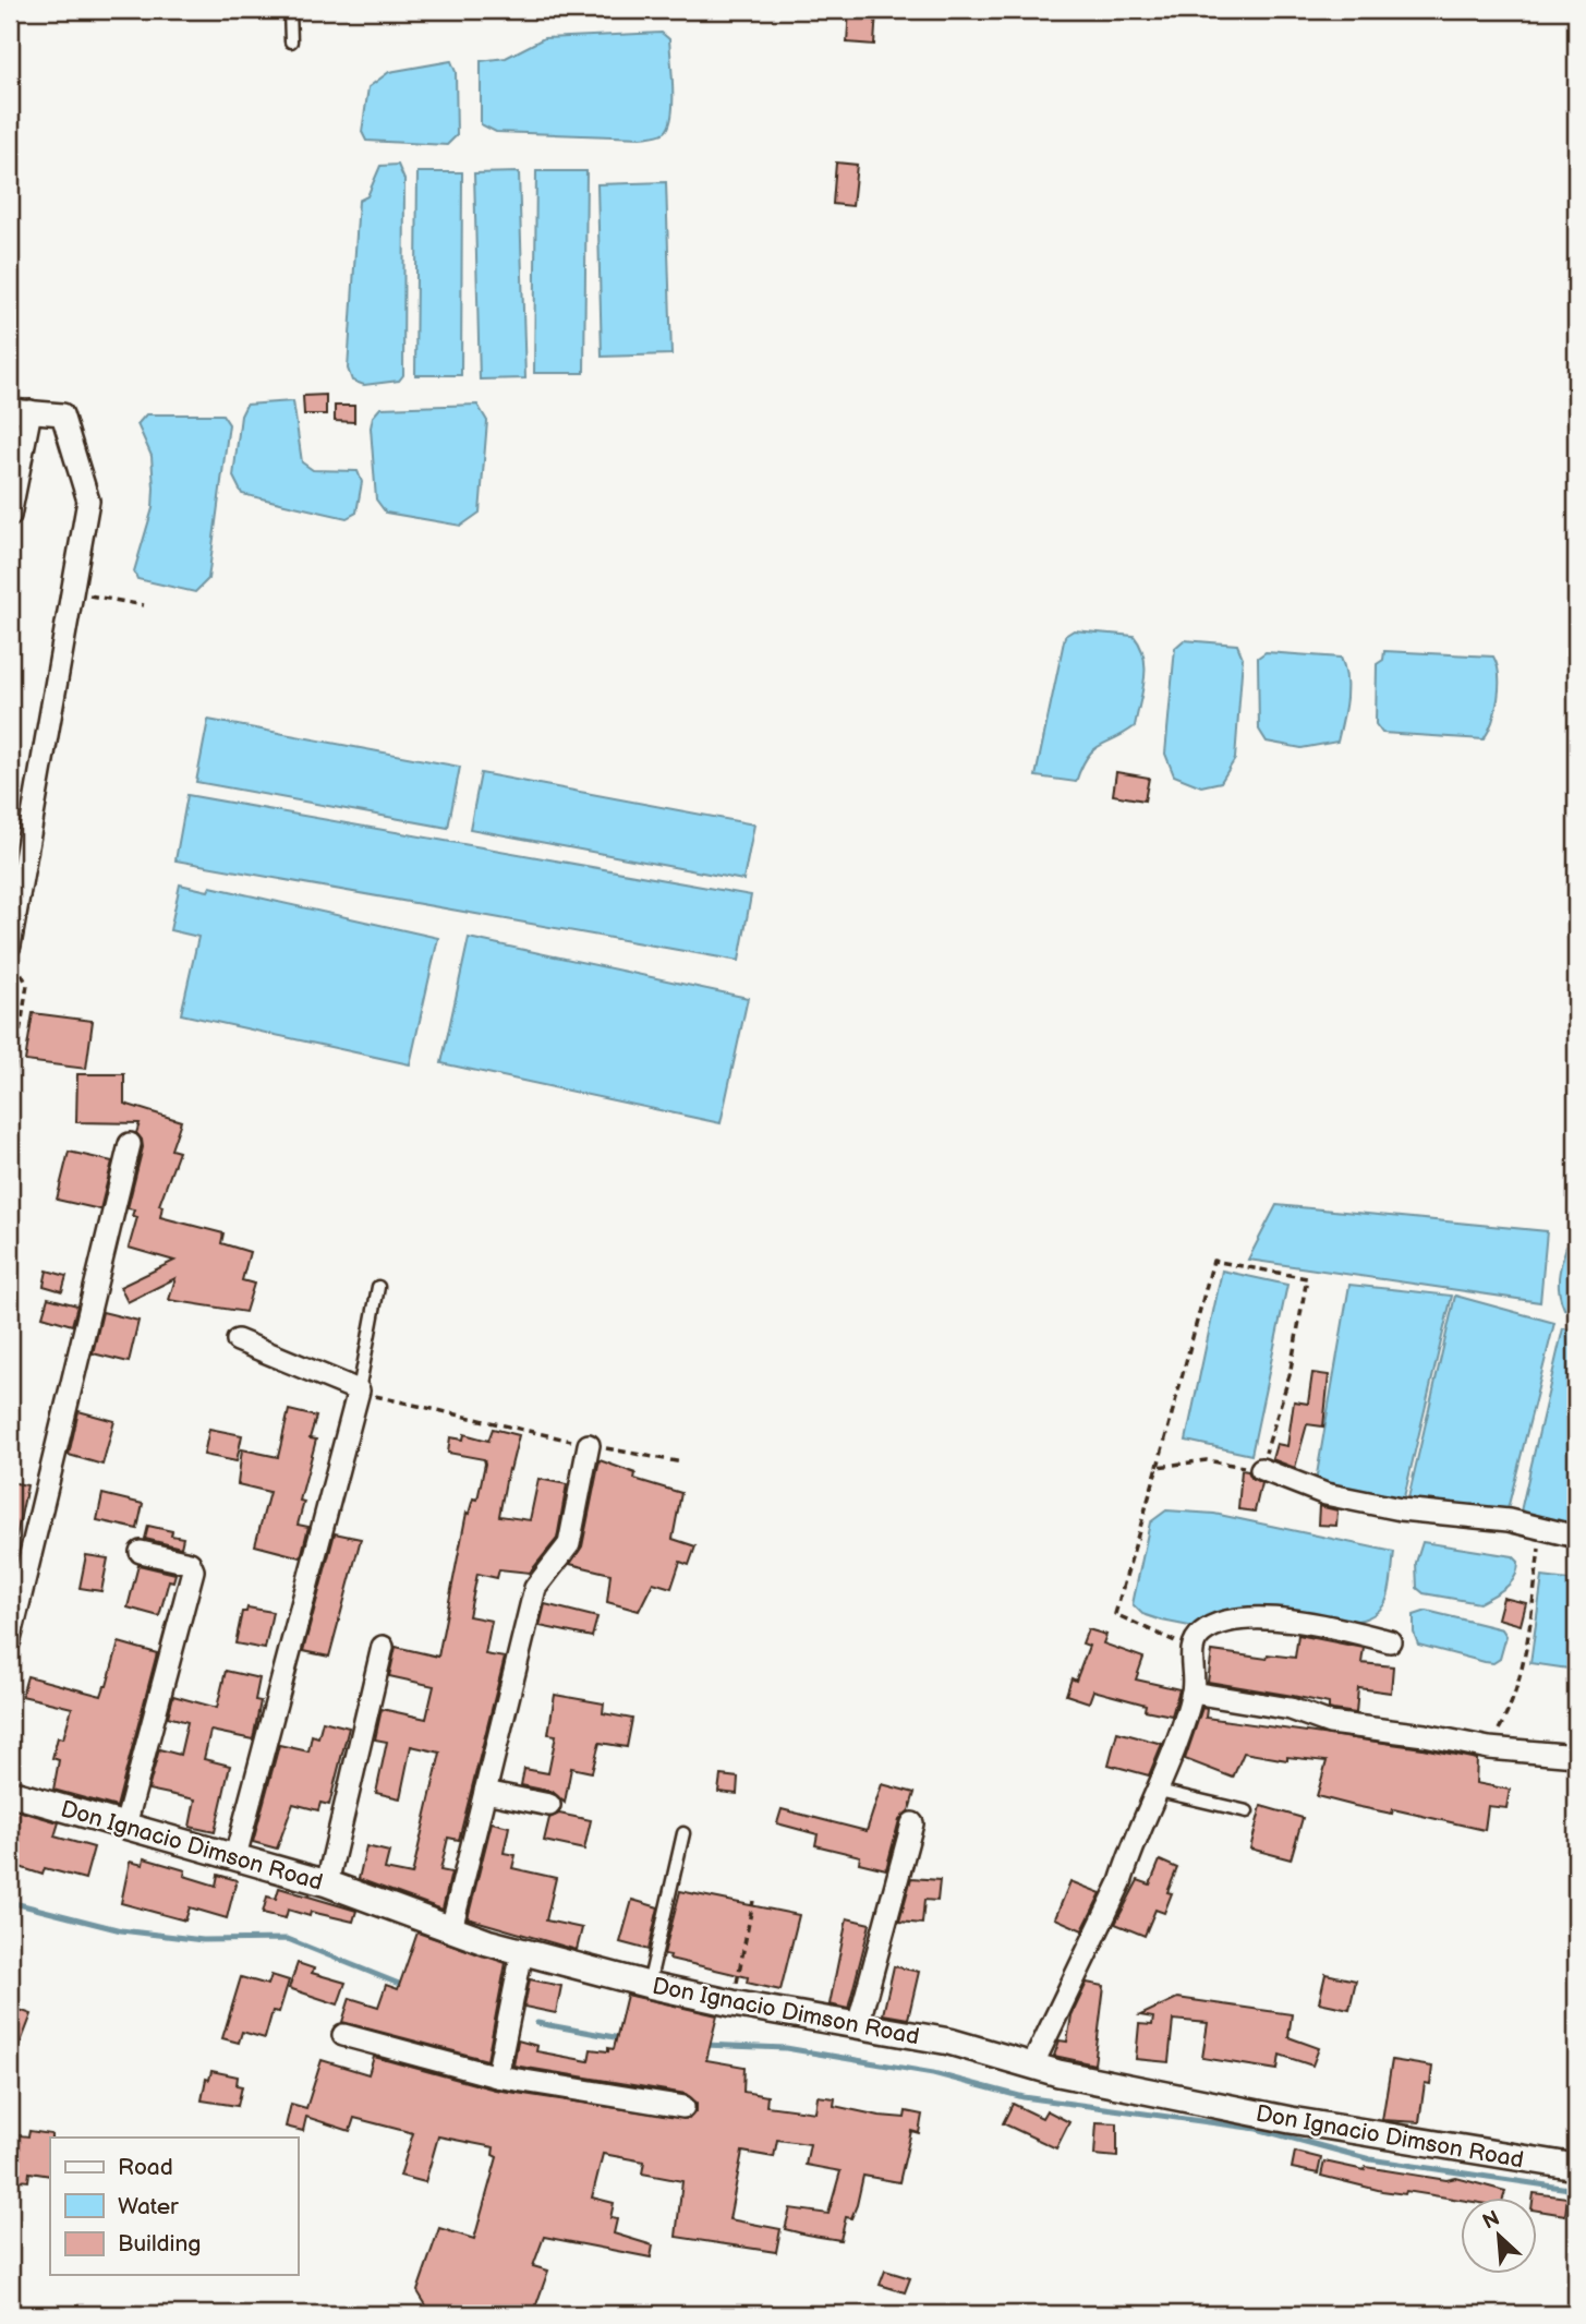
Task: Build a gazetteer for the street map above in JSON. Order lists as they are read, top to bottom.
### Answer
{
  "streets": {
    "street": ["Don Ignacio Dimson Road"]
  },
  "legend": ["Road", "Water", "Building"],
  "north": "top left"
}
